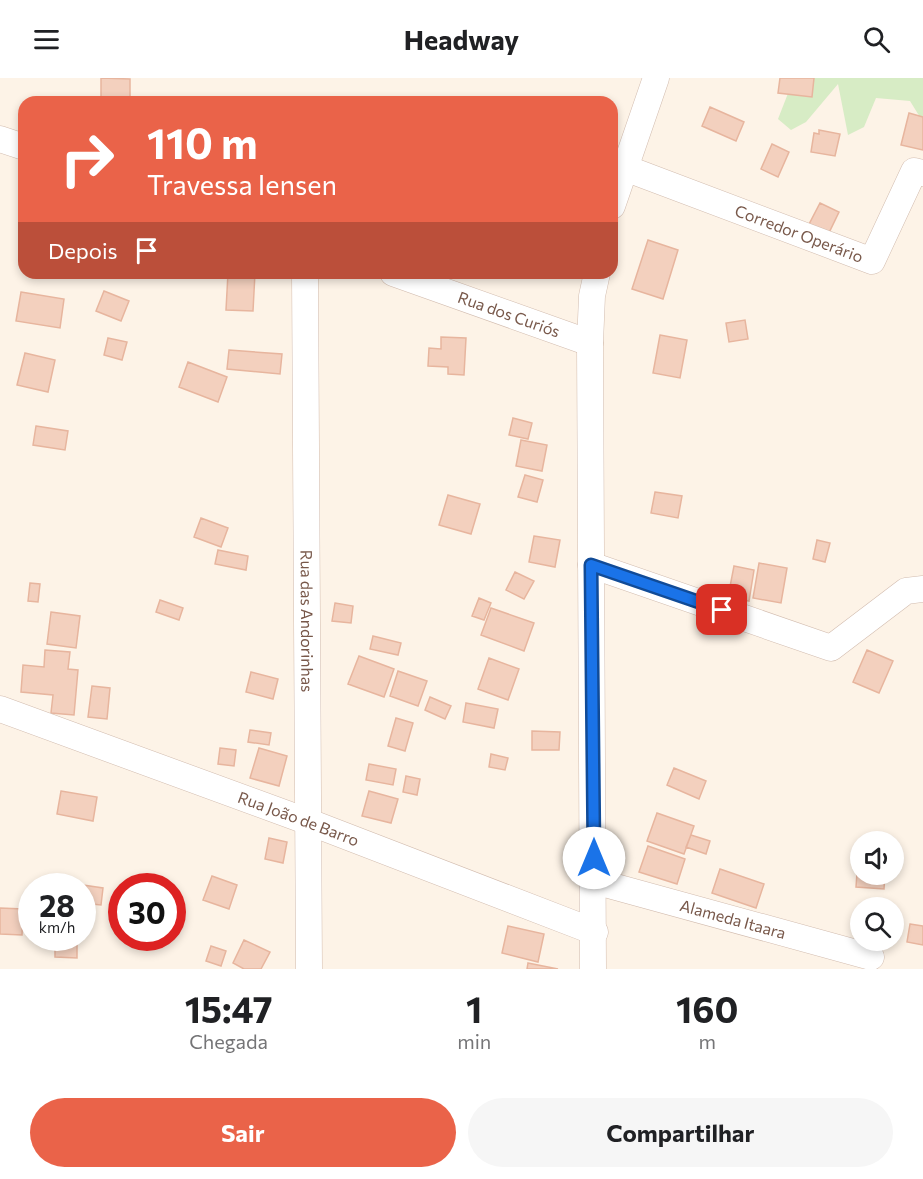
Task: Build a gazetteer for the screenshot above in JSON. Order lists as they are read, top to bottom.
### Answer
{
  "streets": {
    "street": [
      "Corredor Operário",
      "Rua dos Curiós",
      "Rua das Andorinhas",
      "Rua João de Barro",
      "Alameda Itaara"
    ]
  },
  "crossings": [
    ["Rua das Andorinhas", "Rua João de Barro"]
  ],
  "page": {
    "header": "Headway",
    "turn": ["110 m", "Travessa Iensen"],
    "then": "Depois",
    "speed": "28 km/h",
    "limit": "30",
    "eta": [
      "15:47",
      "Chegada",
      "1",
      "min",
      "160",
      "m"
    ],
    "buttons": ["Sair", "Compartilhar"]
  }
}
